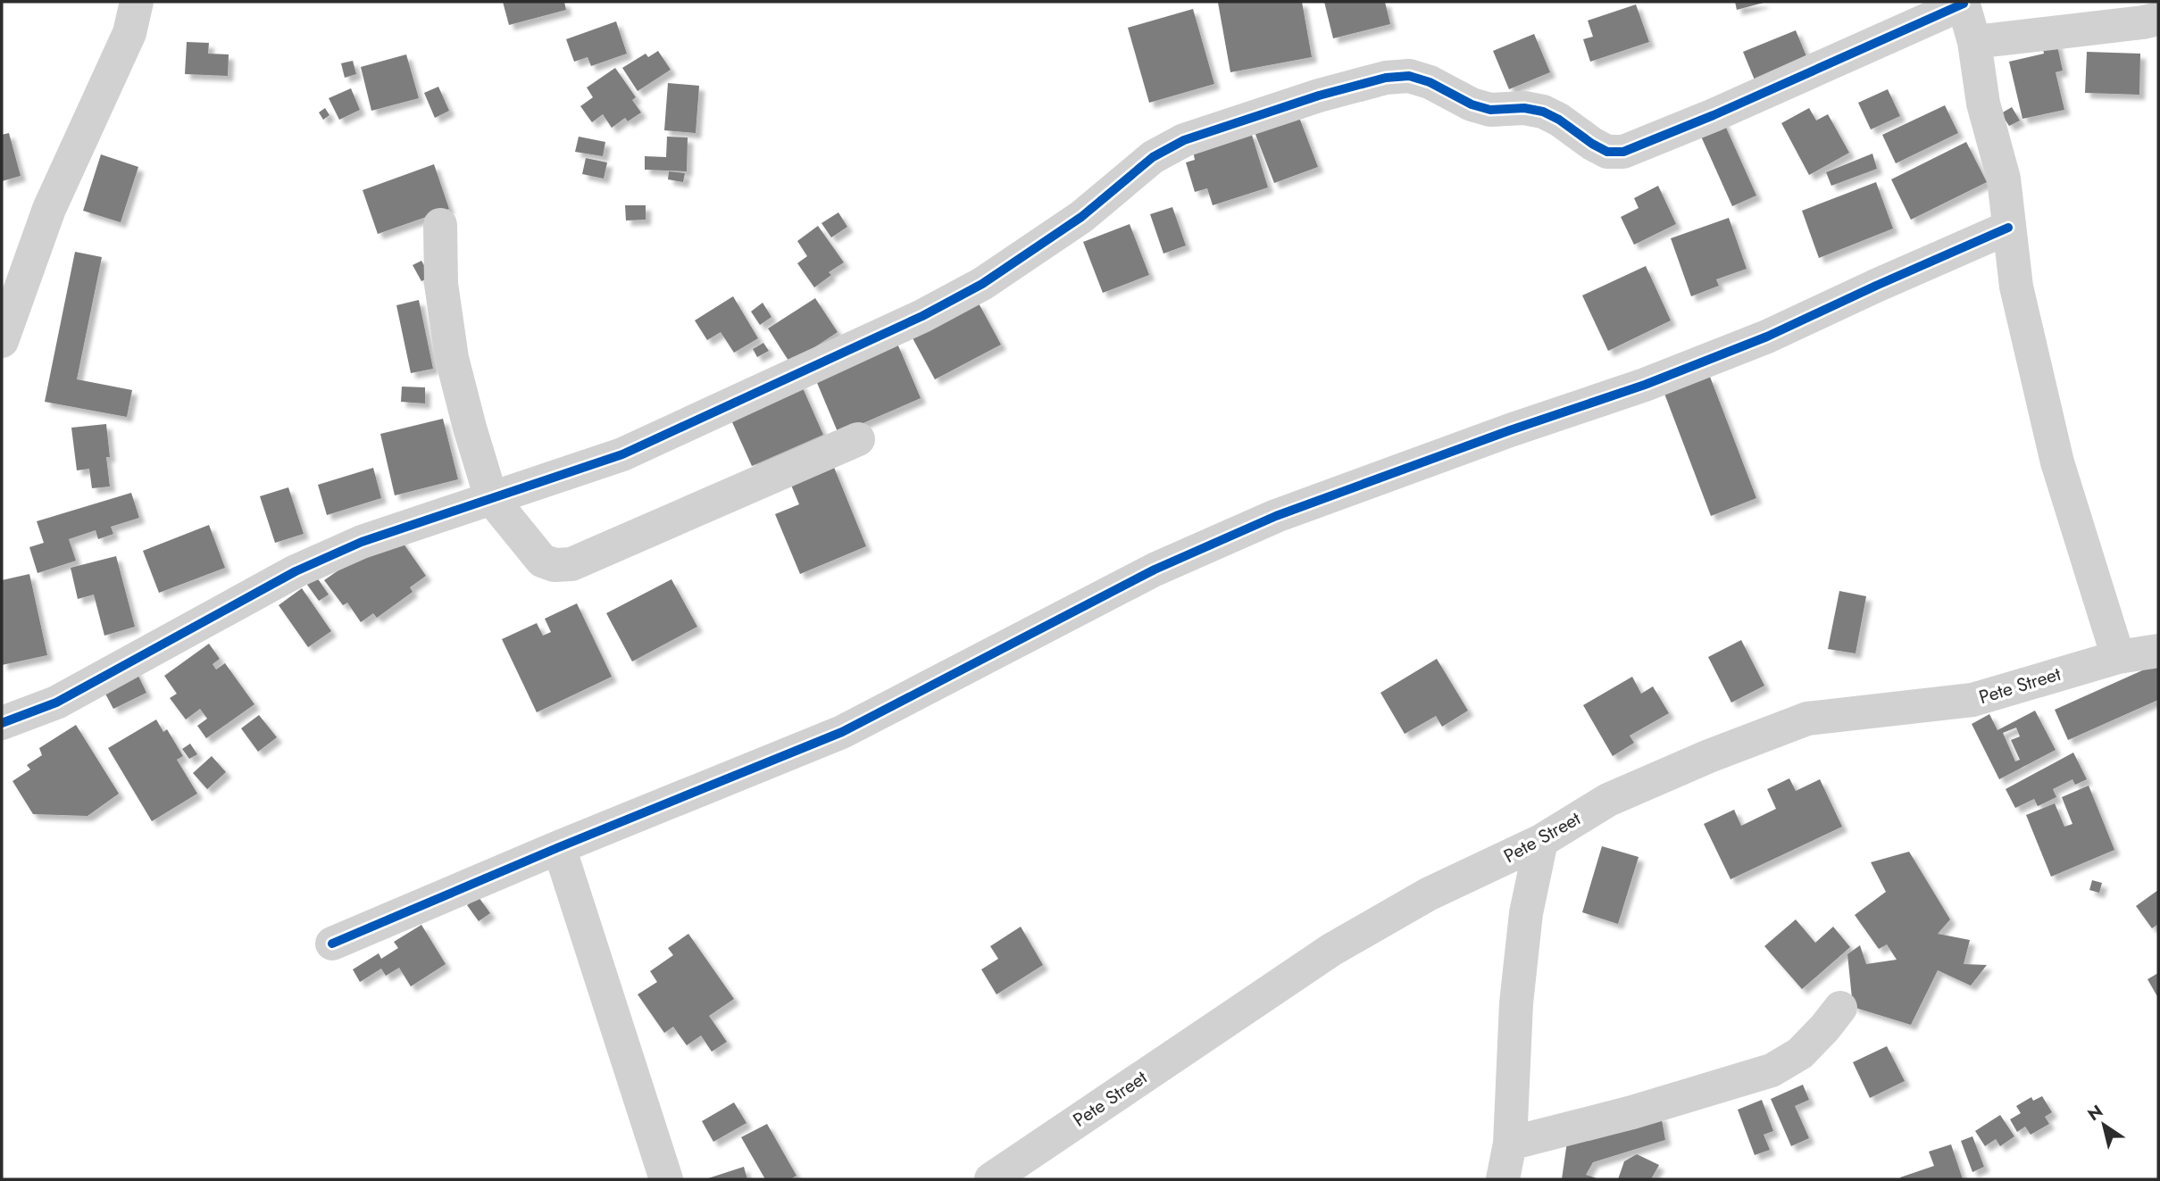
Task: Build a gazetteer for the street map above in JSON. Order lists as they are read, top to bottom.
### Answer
{
  "streets": {
    "street": ["Pete Street"]
  },
  "north": "top left"
}
